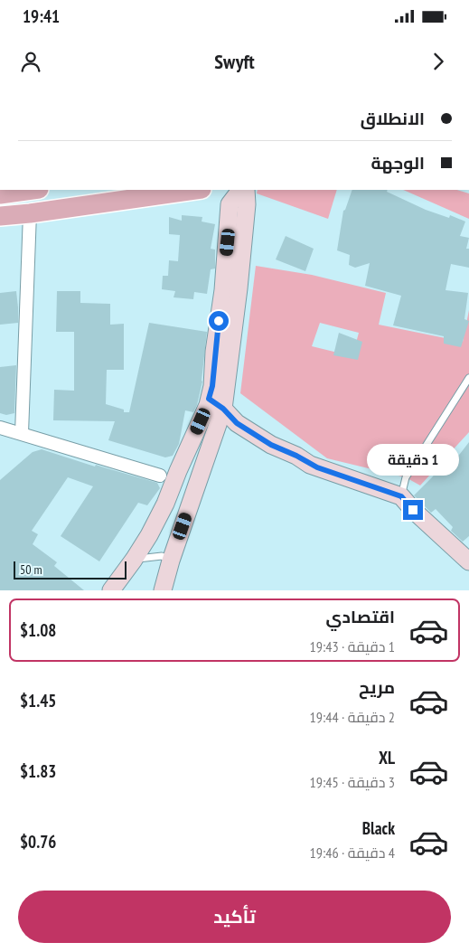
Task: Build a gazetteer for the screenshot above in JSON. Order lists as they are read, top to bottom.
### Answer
{
  "scale_bar": "50 m",
  "page": {
    "status": "19:41",
    "header": "Swyft",
    "banner": ["الانطلاق", "الوجهة"],
    "bubble": "1 دقيقة",
    "scale": "50 m",
    "list": [
      {
        "name": "اقتصادي",
        "note": "1 دقيقة · 19:43",
        "value": "$1.08"
      },
      {
        "name": "مريح",
        "note": "2 دقيقة · 19:44",
        "value": "$1.45"
      },
      {
        "name": "XL",
        "note": "3 دقيقة · 19:45",
        "value": "$1.83"
      },
      {
        "name": "Black",
        "note": "4 دقيقة · 19:46",
        "value": "$0.76"
      }
    ],
    "buttons": "تأكيد"
  }
}
